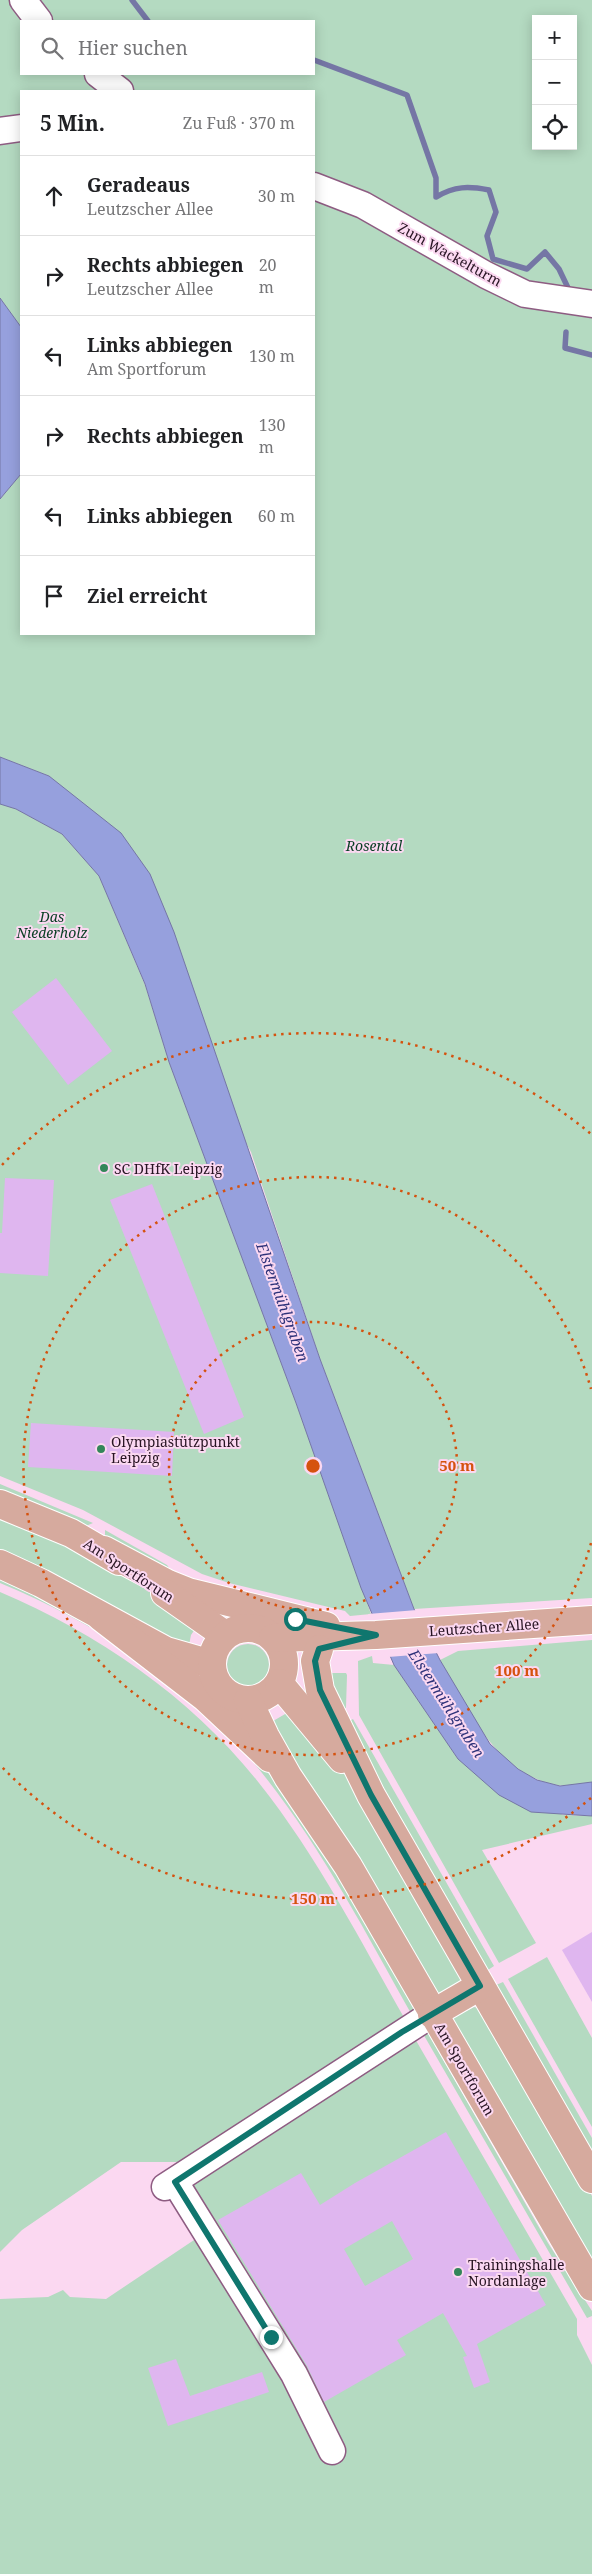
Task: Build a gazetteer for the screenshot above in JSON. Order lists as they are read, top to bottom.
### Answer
{
  "streets": {
    "main road": ["Am Sportforum", "Leutzscher Allee"],
    "lane": ["Zum Wackelturm"]
  },
  "crossings": [
    ["Am Sportforum", "Leutzscher Allee"]
  ],
  "water": ["Elstermühlgraben"],
  "parks": ["Rosental", "Das Niederholz"],
  "places": ["SC DHfK Leipzig", "Olympiastützpunkt Leipzig", "Trainingshalle Nordanlage"],
  "page": {
    "map_buttons": ["+", "−"],
    "search": "Hier suchen",
    "heading": ["5 Min.", "Zu Fuß · 370 m"],
    "list": [
      ["Geradeaus", "Leutzscher Allee", "30 m"],
      ["Rechts abbiegen", "Leutzscher Allee", "20 m"],
      ["Links abbiegen", "Am Sportforum", "130 m"],
      ["Rechts abbiegen", "130 m"],
      ["Links abbiegen", "60 m"],
      "Ziel erreicht"
    ]
  },
  "rings": ["50 m", "100 m", "150 m"]
}
